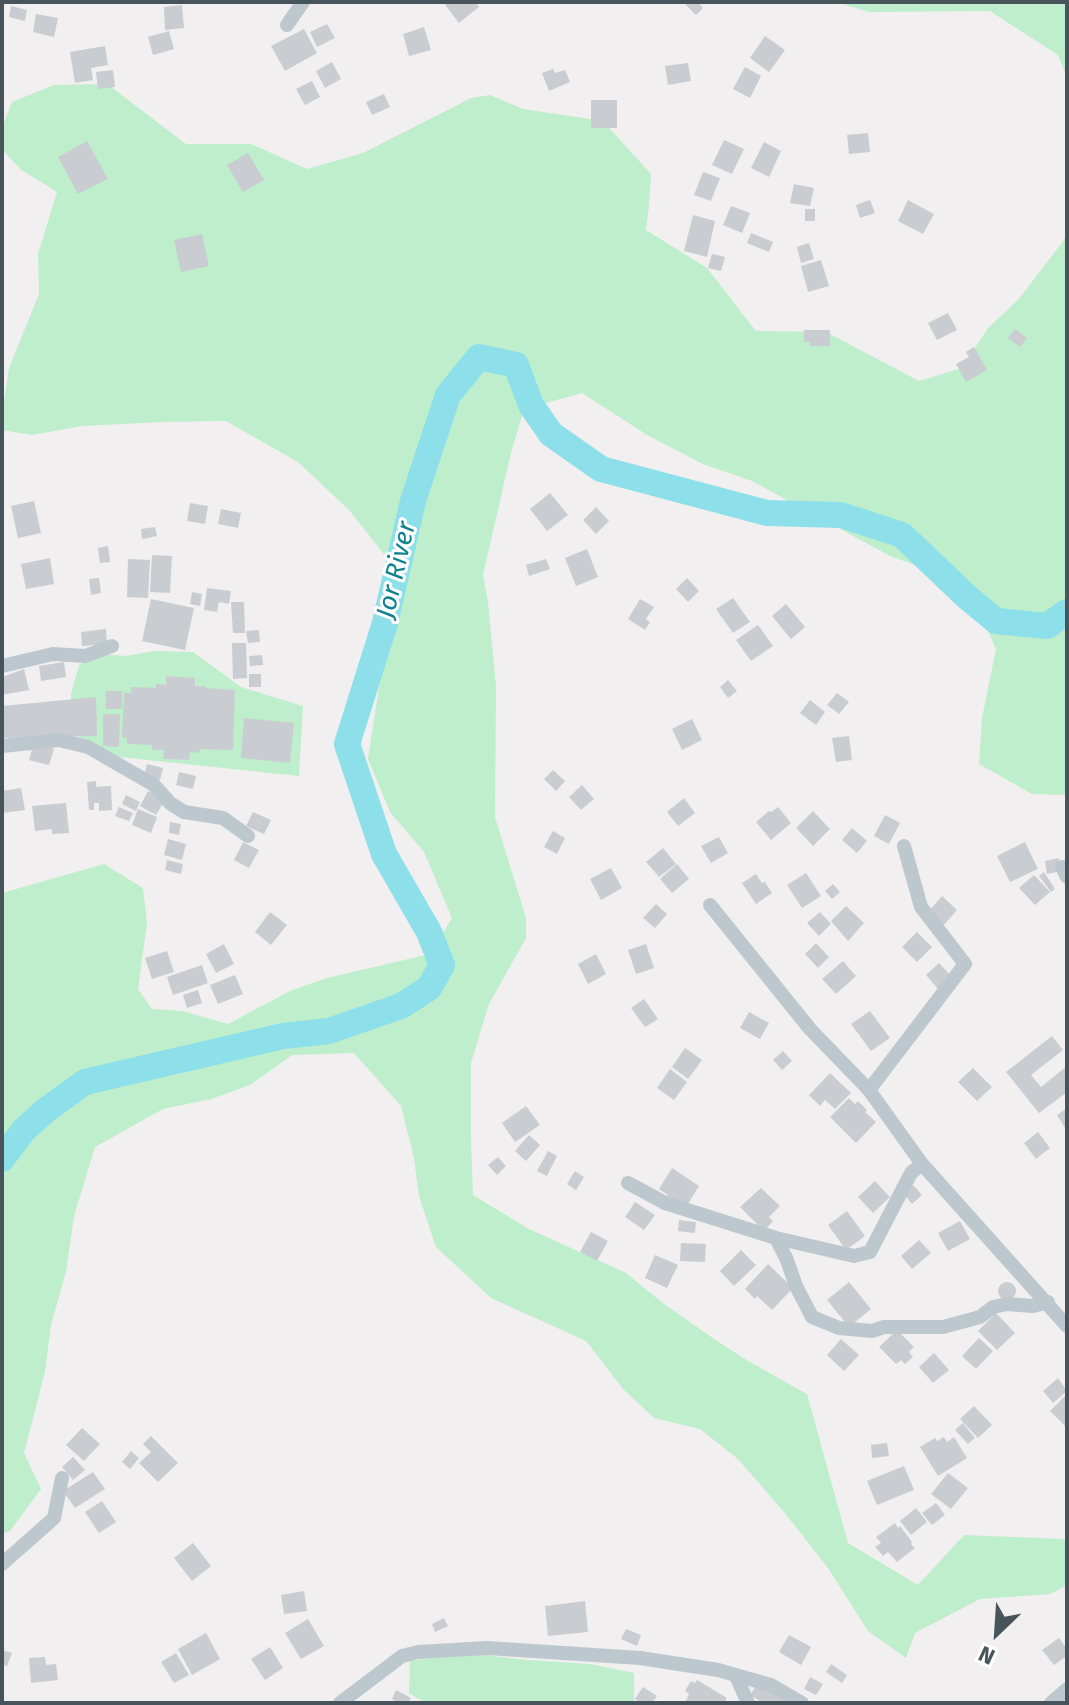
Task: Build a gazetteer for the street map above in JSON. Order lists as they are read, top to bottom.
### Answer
{
  "water": ["Jor River"],
  "north": "bottom left"
}
